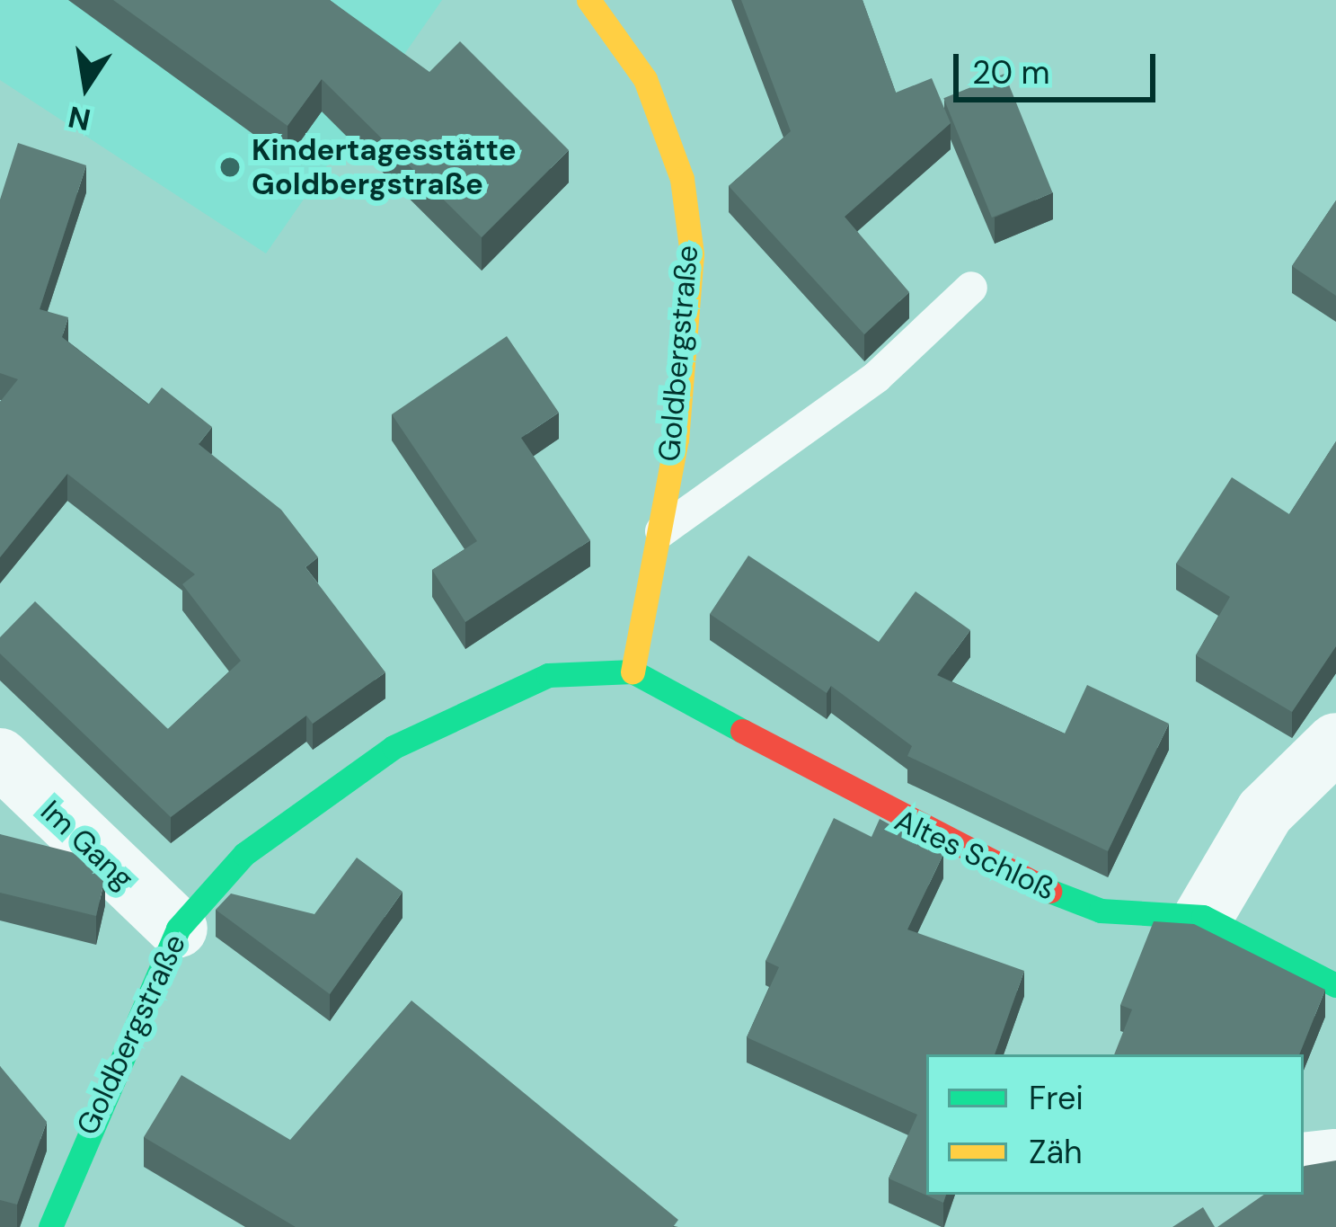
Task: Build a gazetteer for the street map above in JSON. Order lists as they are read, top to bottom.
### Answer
{
  "streets": {
    "street": ["Goldbergstraße", "Im Gang", "Altes Schloß"]
  },
  "crossings": [
    ["Goldbergstraße", "Im Gang"],
    ["Goldbergstraße", "Altes Schloß"]
  ],
  "places": ["Kindertagesstätte Goldbergstraße"],
  "legend": ["Frei", "Zäh"],
  "scale_bar": "20 m",
  "north": "bottom"
}
